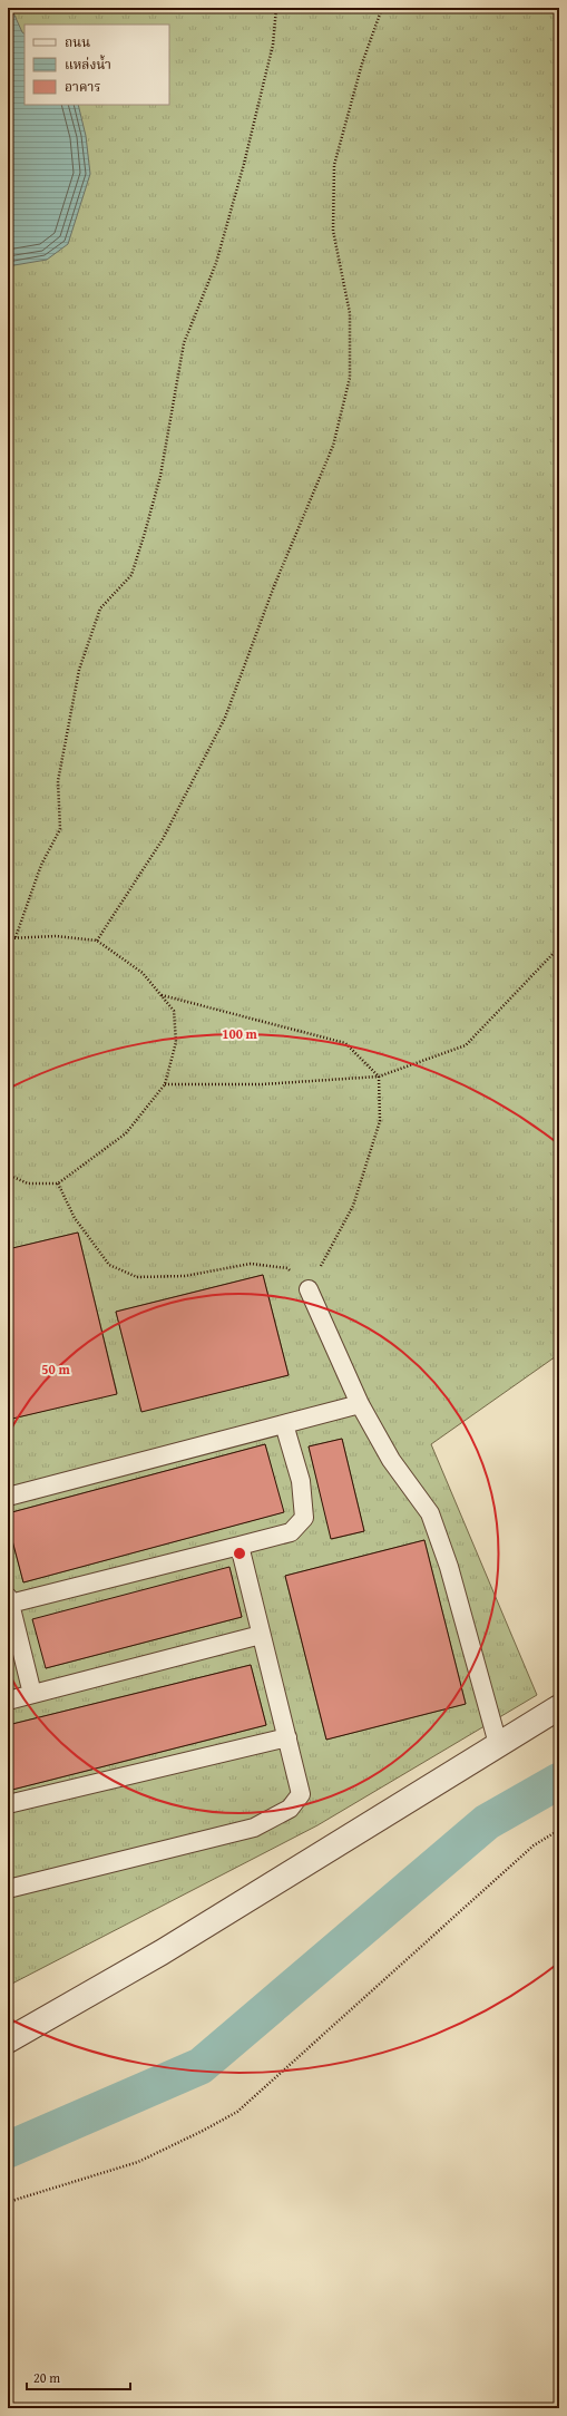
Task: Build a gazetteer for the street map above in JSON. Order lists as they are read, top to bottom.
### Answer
{
  "legend": ["ถนน", "แหล่งน้ำ", "อาคาร"],
  "scale_bar": "20 m",
  "rings": ["100 m", "50 m"]
}
